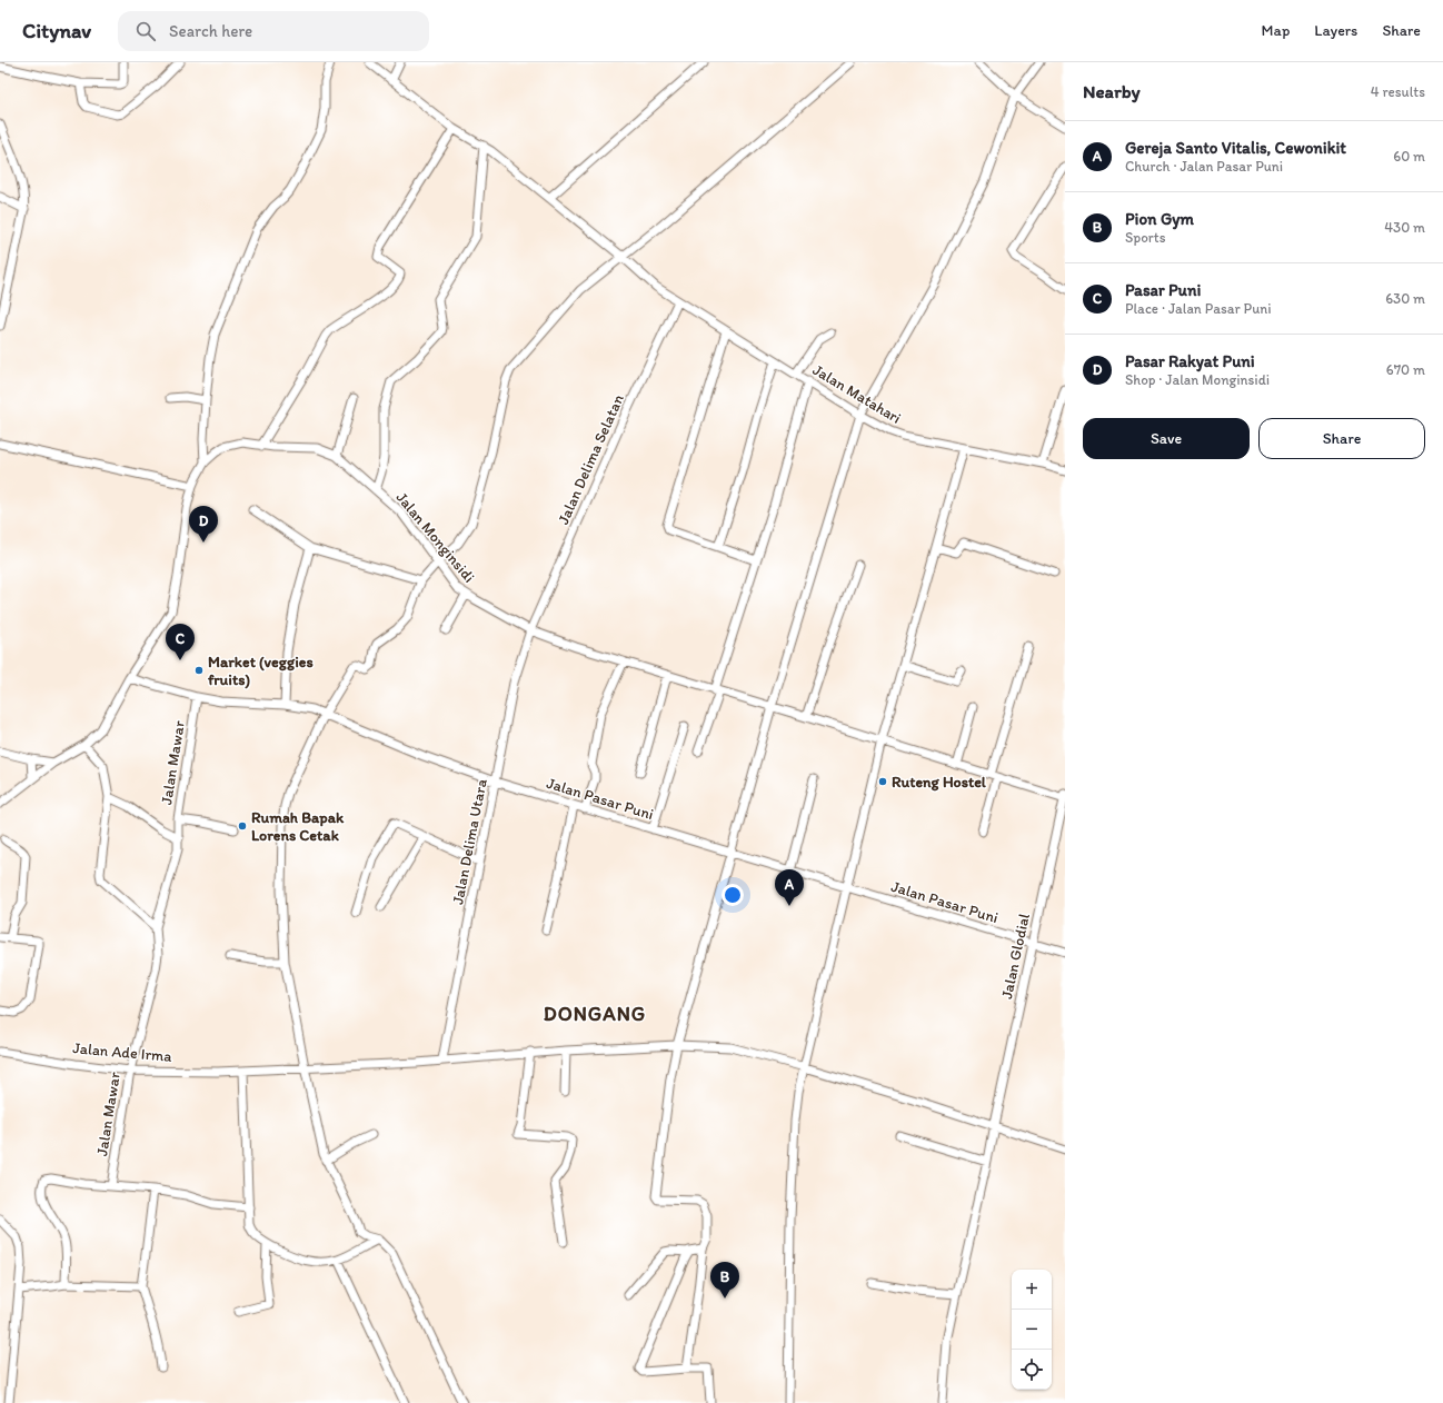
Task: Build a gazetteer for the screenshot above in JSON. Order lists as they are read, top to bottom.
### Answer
{
  "streets": {
    "street": [
      "Jalan Matahari",
      "Jalan Delima Selatan",
      "Jalan Monginsidi",
      "Jalan Mawar",
      "Jalan Pasar Puni",
      "Jalan Delima Utara",
      "Jalan Glodial",
      "Jalan Ade Irma"
    ]
  },
  "crossings": [
    ["Jalan Matahari", "Jalan Delima Selatan"],
    ["Jalan Delima Selatan", "Jalan Monginsidi"],
    ["Jalan Delima Selatan", "Jalan Delima Utara"],
    ["Jalan Monginsidi", "Jalan Pasar Puni"],
    ["Jalan Monginsidi", "Jalan Delima Utara"],
    ["Jalan Monginsidi", "Jalan Glodial"],
    ["Jalan Mawar", "Jalan Pasar Puni"],
    ["Jalan Mawar", "Jalan Ade Irma"],
    ["Jalan Pasar Puni", "Jalan Delima Utara"],
    ["Jalan Pasar Puni", "Jalan Glodial"],
    ["Jalan Delima Utara", "Jalan Ade Irma"],
    ["Jalan Glodial", "Jalan Ade Irma"]
  ],
  "districts": ["DONGANG"],
  "places": ["Market (veggies fruits)", "Ruteng Hostel", "Rumah Bapak Lorens Cetak"],
  "page": {
    "header": "Citynav",
    "search": "Search here",
    "nav": ["Map", "Layers", "Share"],
    "heading": ["Nearby", "4 results"],
    "list": [
      {
        "mark": "A",
        "name": "Gereja Santo Vitalis, Cewonikit",
        "note": "Church · Jalan Pasar Puni",
        "value": "60 m"
      },
      {
        "mark": "B",
        "name": "Pion Gym",
        "note": "Sports",
        "value": "430 m"
      },
      {
        "mark": "C",
        "name": "Pasar Puni",
        "note": "Place · Jalan Pasar Puni",
        "value": "630 m"
      },
      {
        "mark": "D",
        "name": "Pasar Rakyat Puni",
        "note": "Shop · Jalan Monginsidi",
        "value": "670 m"
      }
    ],
    "buttons": ["Save", "Share"],
    "pins": [
      "D",
      "C",
      "A",
      "B"
    ],
    "map_buttons": ["+", "−"]
  }
}
